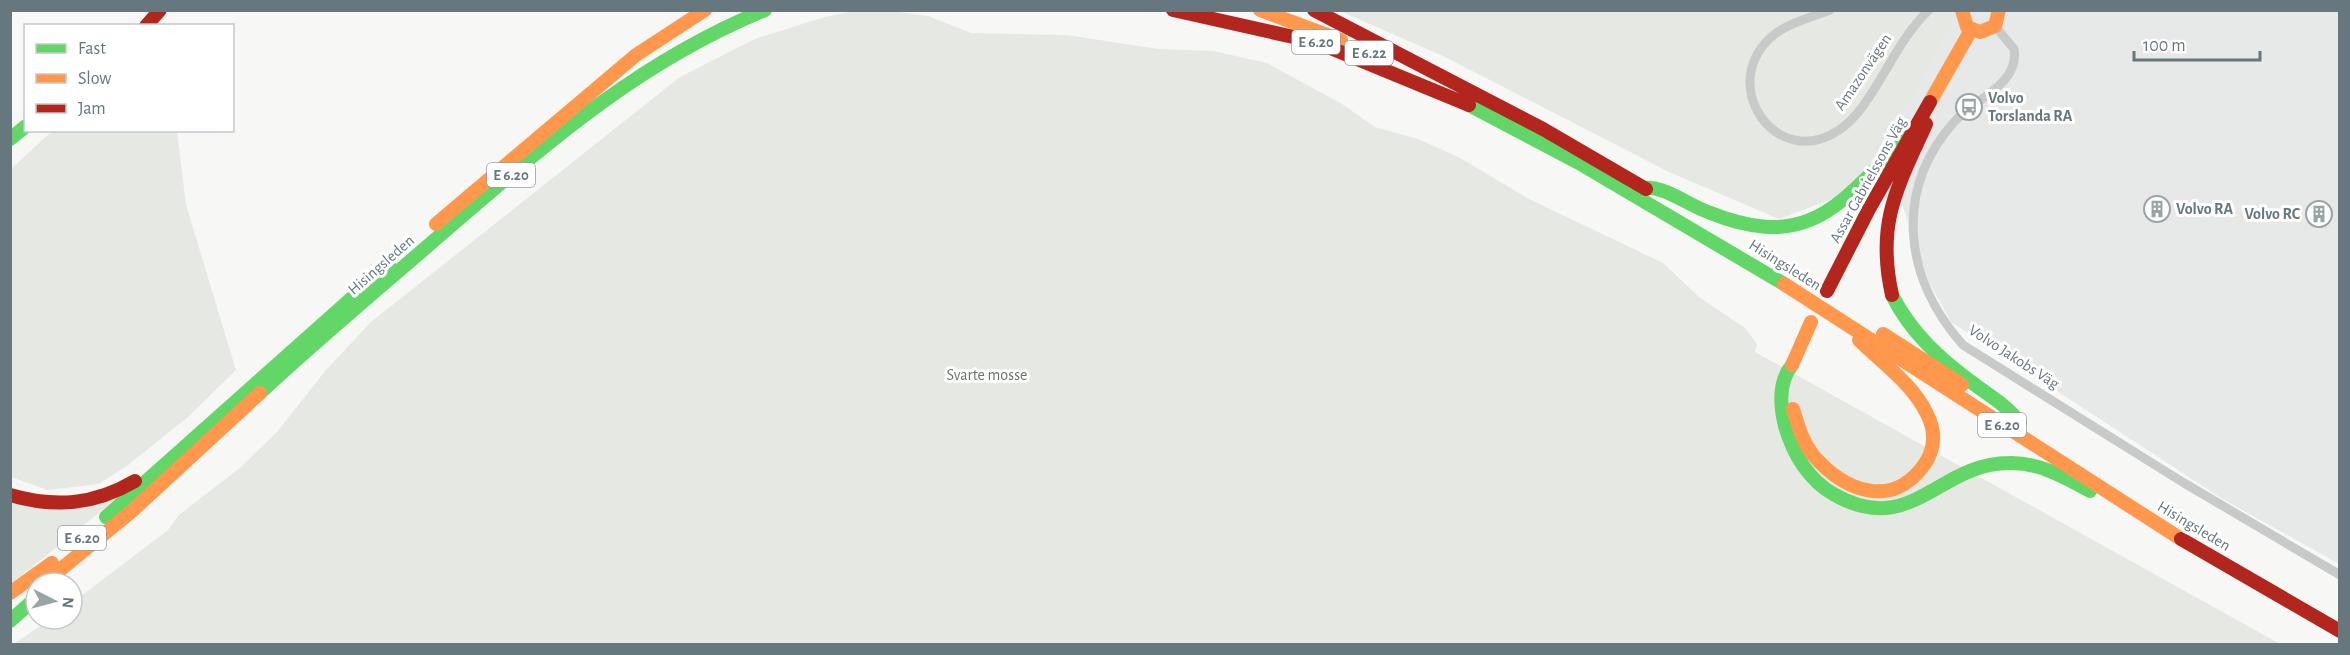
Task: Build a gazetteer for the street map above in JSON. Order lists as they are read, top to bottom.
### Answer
{
  "streets": {
    "main road": [
      "E 6.20",
      "E 6.22",
      "Assar Gabrielssons Väg",
      "Hisingsleden"
    ],
    "street": ["Amazonvägen", "Volvo Jakobs Väg"]
  },
  "crossings": [
    ["E 6.20", "Hisingsleden"],
    ["E 6.22", "Hisingsleden"],
    ["Assar Gabrielssons Väg", "Hisingsleden"]
  ],
  "parks": ["Svarte mosse"],
  "places": {
    "bus stop": ["Volvo Torslanda RA"],
    "building": ["Volvo RA", "Volvo RC"]
  },
  "legend": ["Fast", "Slow", "Jam"],
  "scale_bar": "100 m",
  "north": "right"
}
